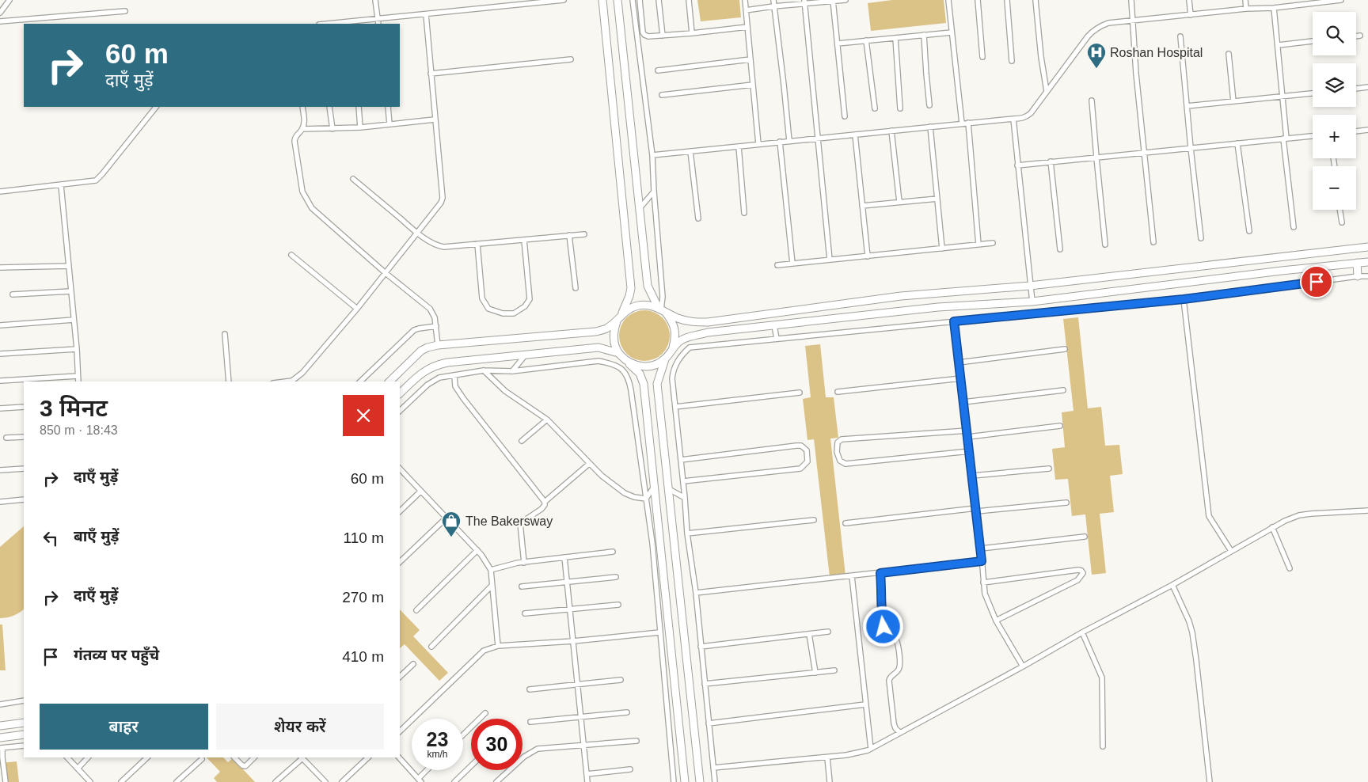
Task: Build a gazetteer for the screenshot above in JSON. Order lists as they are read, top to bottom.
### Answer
{
  "places": {
    "hospital": ["Roshan Hospital"],
    "shop": ["The Bakersway"]
  },
  "page": {
    "map_buttons": ["+", "−"],
    "turn": ["60 m", "दाएँ मुड़ें"],
    "heading": ["3 मिनट", "850 m · 18:43"],
    "list": [
      {
        "name": "दाएँ मुड़ें",
        "value": "60 m"
      },
      {
        "name": "बाएँ मुड़ें",
        "value": "110 m"
      },
      {
        "name": "दाएँ मुड़ें",
        "value": "270 m"
      },
      {
        "name": "गंतव्य पर पहुँचे",
        "value": "410 m"
      }
    ],
    "buttons": ["बाहर", "शेयर करें"],
    "speed": "23 km/h",
    "limit": "30"
  }
}
